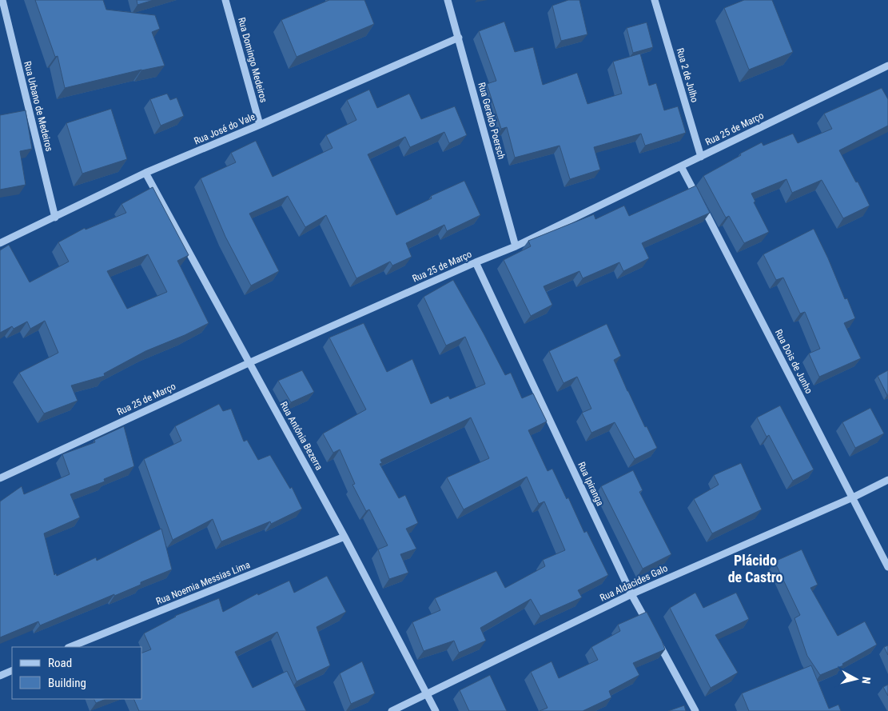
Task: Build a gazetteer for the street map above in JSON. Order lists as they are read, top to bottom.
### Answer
{
  "streets": {
    "street": [
      "Rua Domingo Medeiros",
      "Rua 2 de Julho",
      "Rua Urbano de Medeiros",
      "Rua Geraldo Poersch",
      "Rua José do Vale",
      "Rua 25 de Março",
      "Rua Dois de Junho",
      "Rua Antônia Bezerra",
      "Rua Ipiranga",
      "Rua Noemia Messias Lima",
      "Rua Aldacides Galo"
    ]
  },
  "crossings": [
    ["Rua Domingo Medeiros", "Rua José do Vale"],
    ["Rua 2 de Julho", "Rua 25 de Março"],
    ["Rua Urbano de Medeiros", "Rua José do Vale"],
    ["Rua Geraldo Poersch", "Rua José do Vale"],
    ["Rua Geraldo Poersch", "Rua 25 de Março"],
    ["Rua José do Vale", "Rua Antônia Bezerra"],
    ["Rua 25 de Março", "Rua Dois de Junho"],
    ["Rua 25 de Março", "Rua Antônia Bezerra"],
    ["Rua 25 de Março", "Rua Ipiranga"],
    ["Rua Dois de Junho", "Rua Aldacides Galo"],
    ["Rua Antônia Bezerra", "Rua Noemia Messias Lima"],
    ["Rua Antônia Bezerra", "Rua Aldacides Galo"],
    ["Rua Ipiranga", "Rua Aldacides Galo"]
  ],
  "districts": ["Plácido de Castro"],
  "legend": ["Road", "Building"],
  "north": "right"
}
